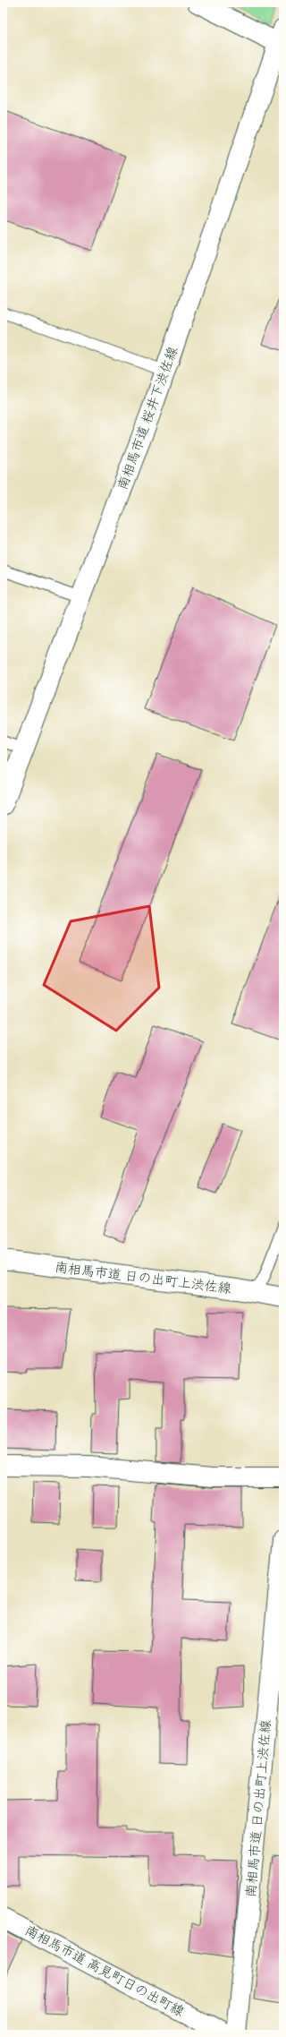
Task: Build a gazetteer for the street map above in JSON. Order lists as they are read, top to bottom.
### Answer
{
  "streets": {
    "street": ["南相馬市道 桜井下渋佐線", "南相馬市道 日の出町上渋佐線", "南相馬市道 高見町日の出町線"]
  }
}
